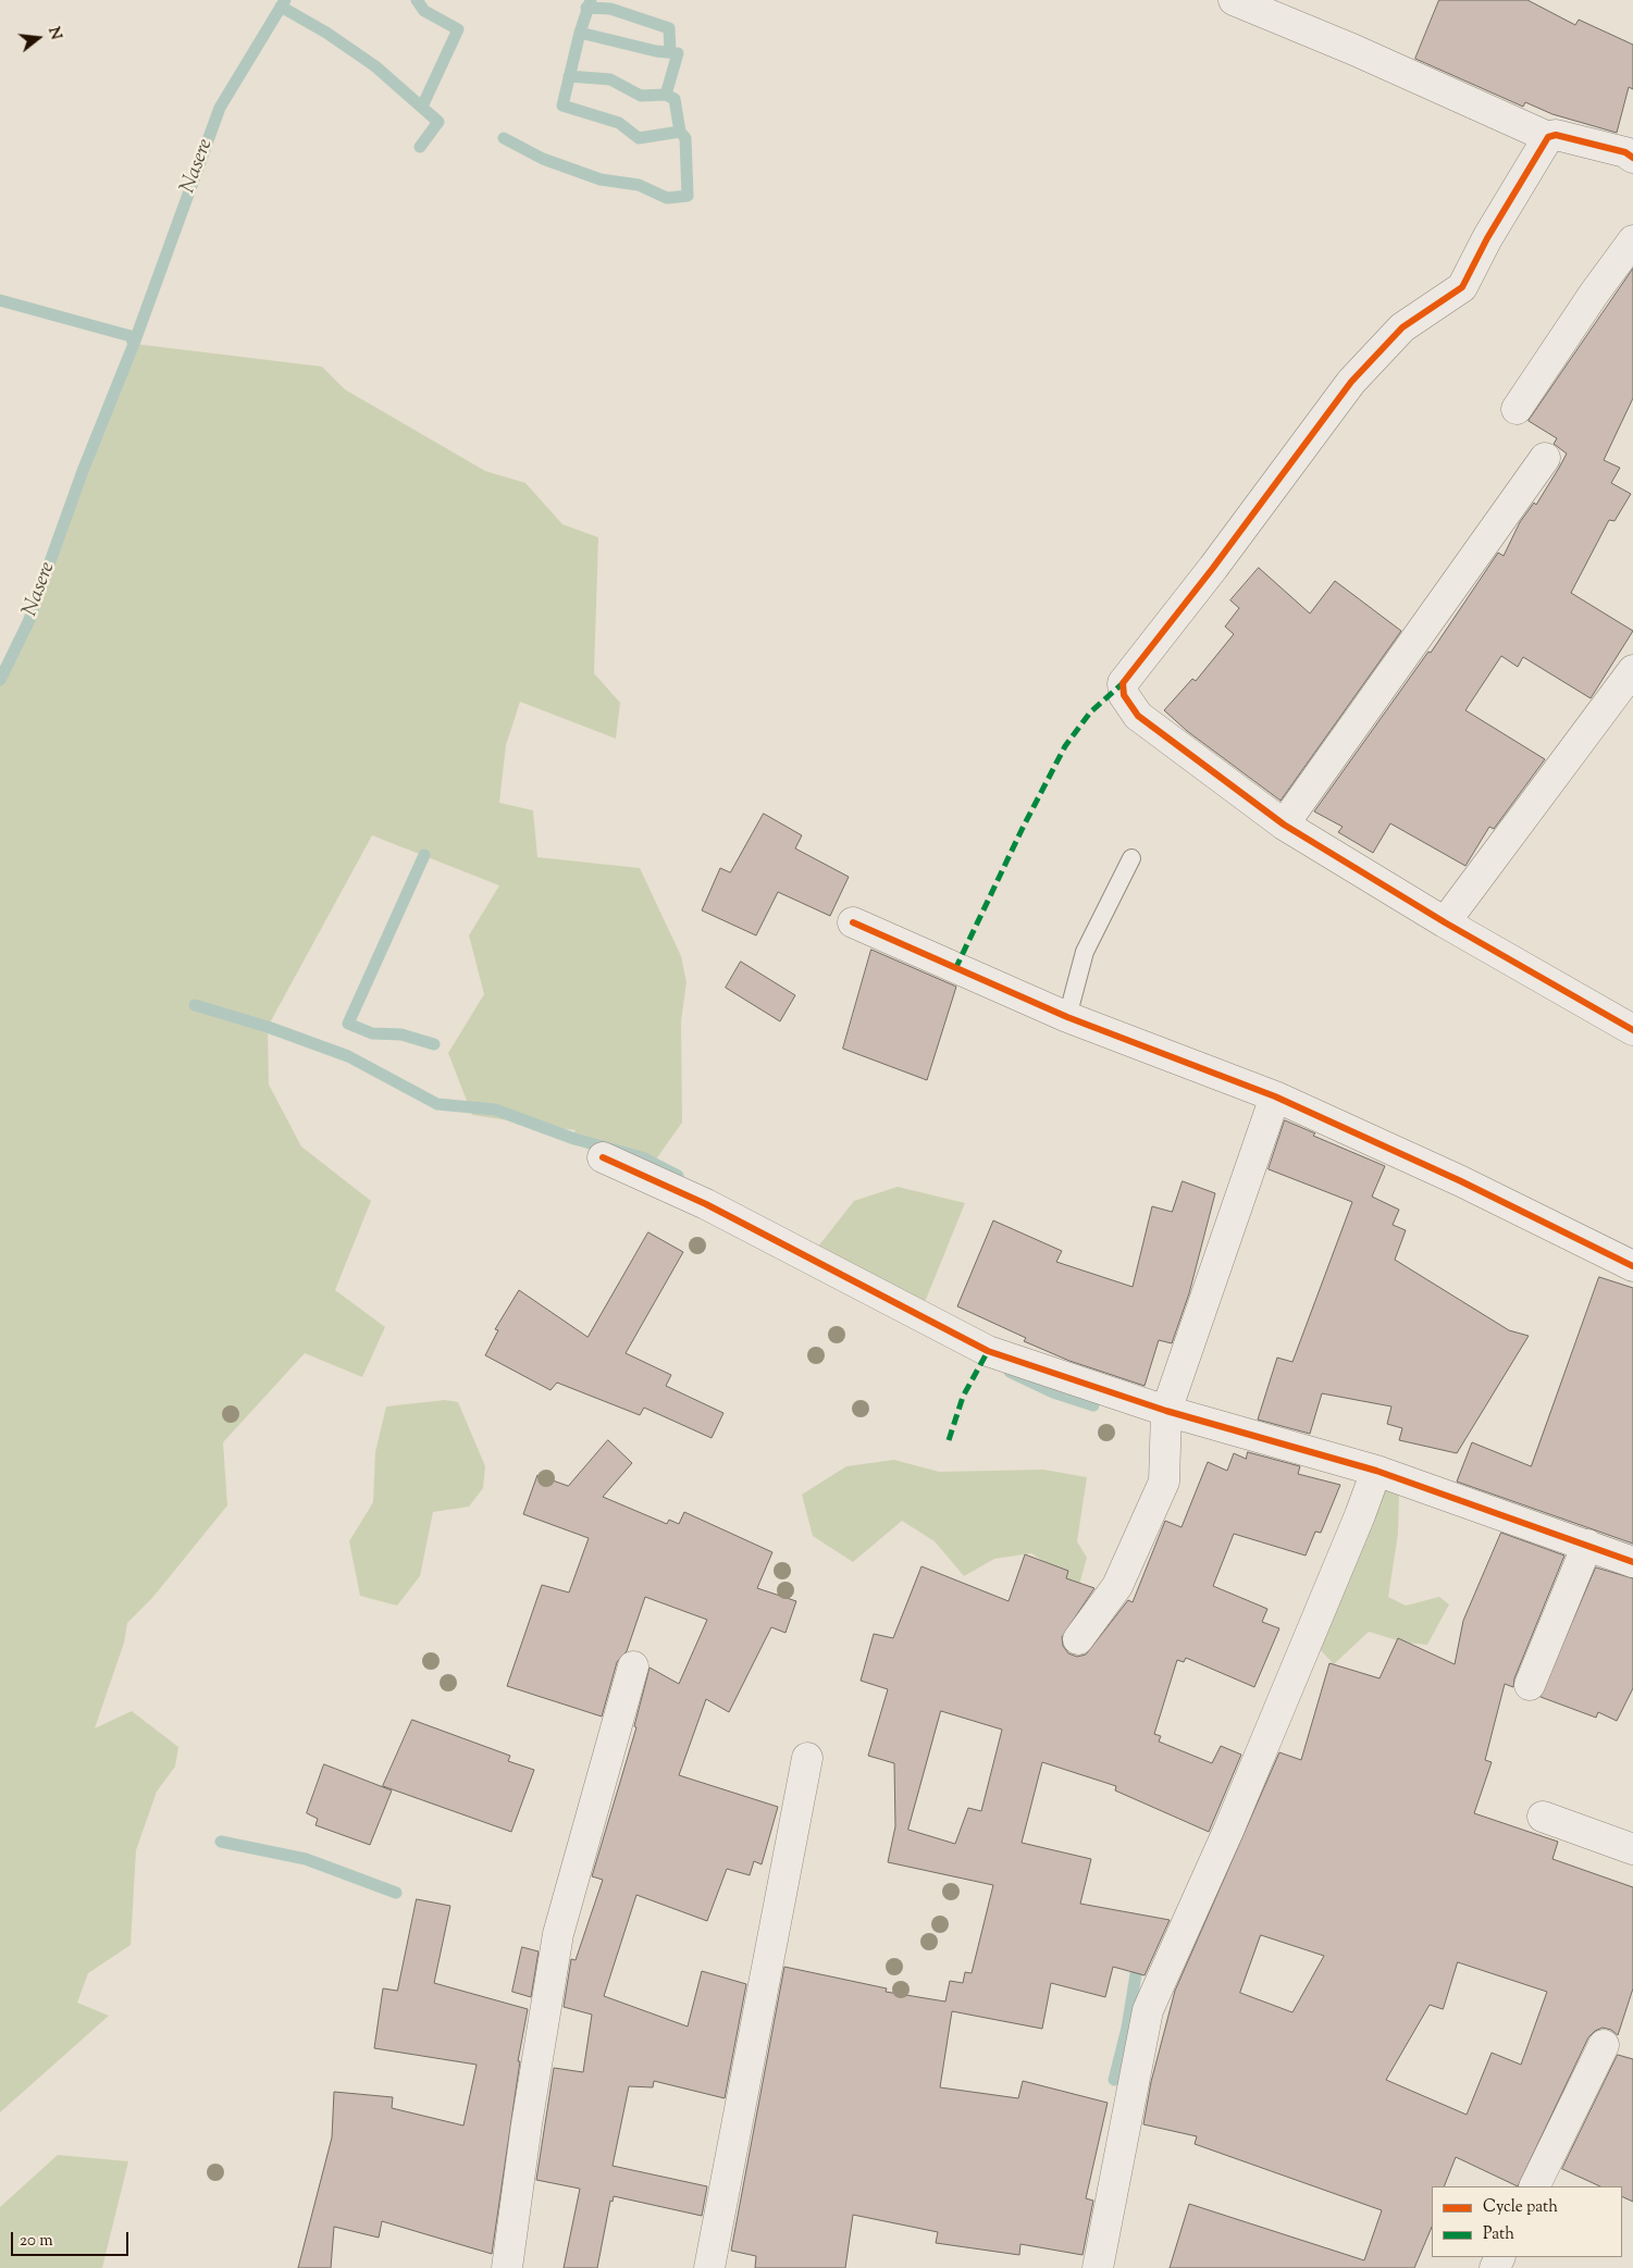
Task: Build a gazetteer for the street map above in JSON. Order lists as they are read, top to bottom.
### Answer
{
  "water": ["Nasere"],
  "legend": ["Cycle path", "Path"],
  "scale_bar": "20 m",
  "north": "right"
}
